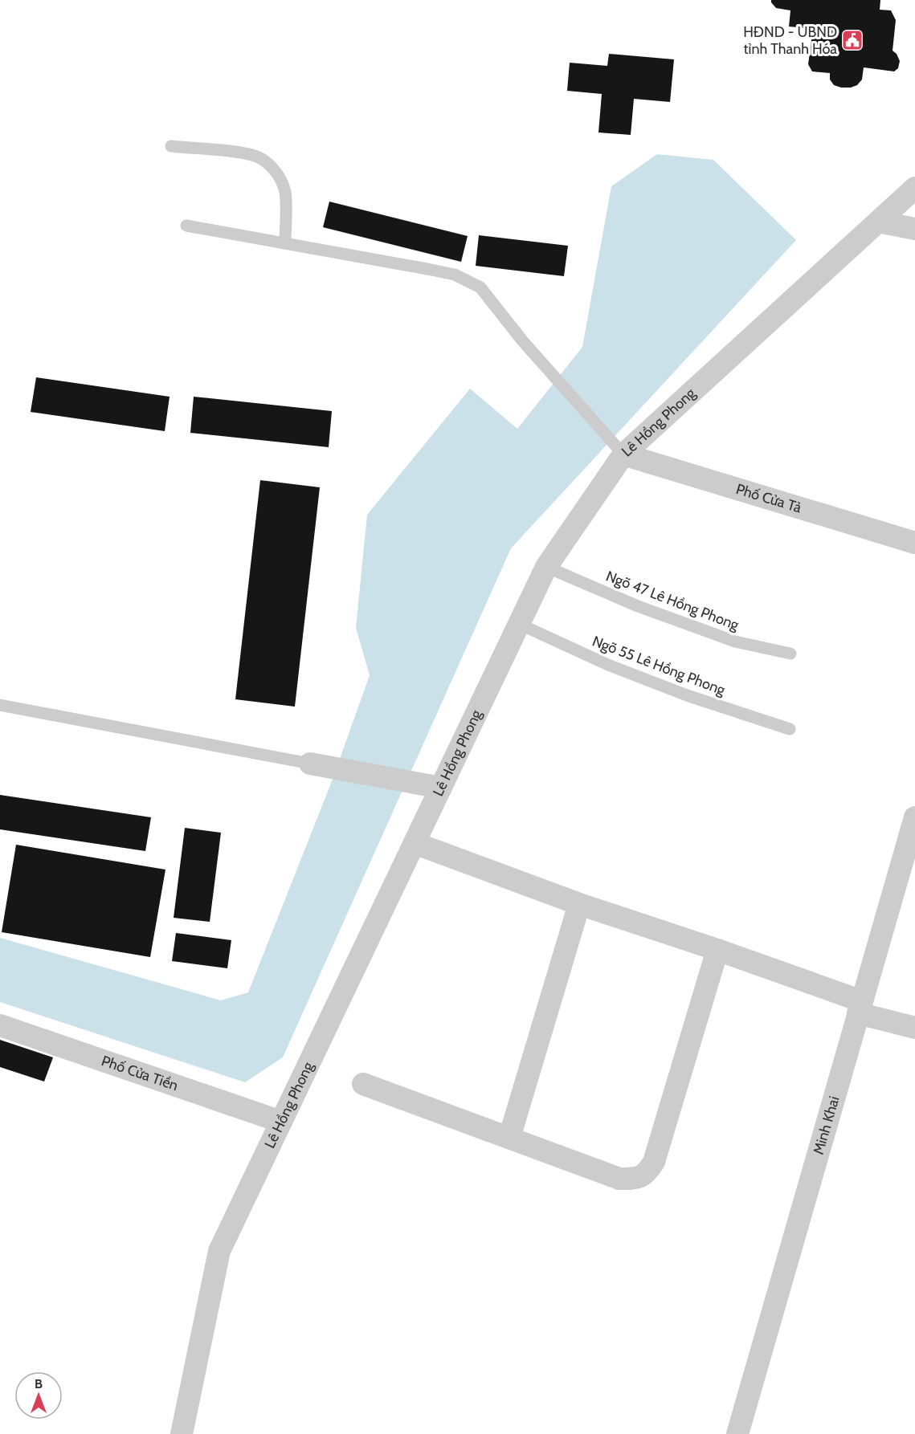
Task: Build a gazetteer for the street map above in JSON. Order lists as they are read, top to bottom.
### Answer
{
  "streets": {
    "street": [
      "Lê Hồng Phong",
      "Phố Cửa Tả",
      "Phố Cửa Tiền",
      "Minh Khai"
    ],
    "lane": ["Ngõ 47 Lê Hồng Phong", "Ngõ 55 Lê Hồng Phong"]
  },
  "crossings": [
    ["Lê Hồng Phong", "Phố Cửa Tả"],
    ["Lê Hồng Phong", "Ngõ 47 Lê Hồng Phong"],
    ["Lê Hồng Phong", "Ngõ 55 Lê Hồng Phong"],
    ["Lê Hồng Phong", "Phố Cửa Tiền"]
  ],
  "places": {
    "public building": ["HĐND - UBND tỉnh Thanh Hóa"]
  },
  "north": "top"
}
